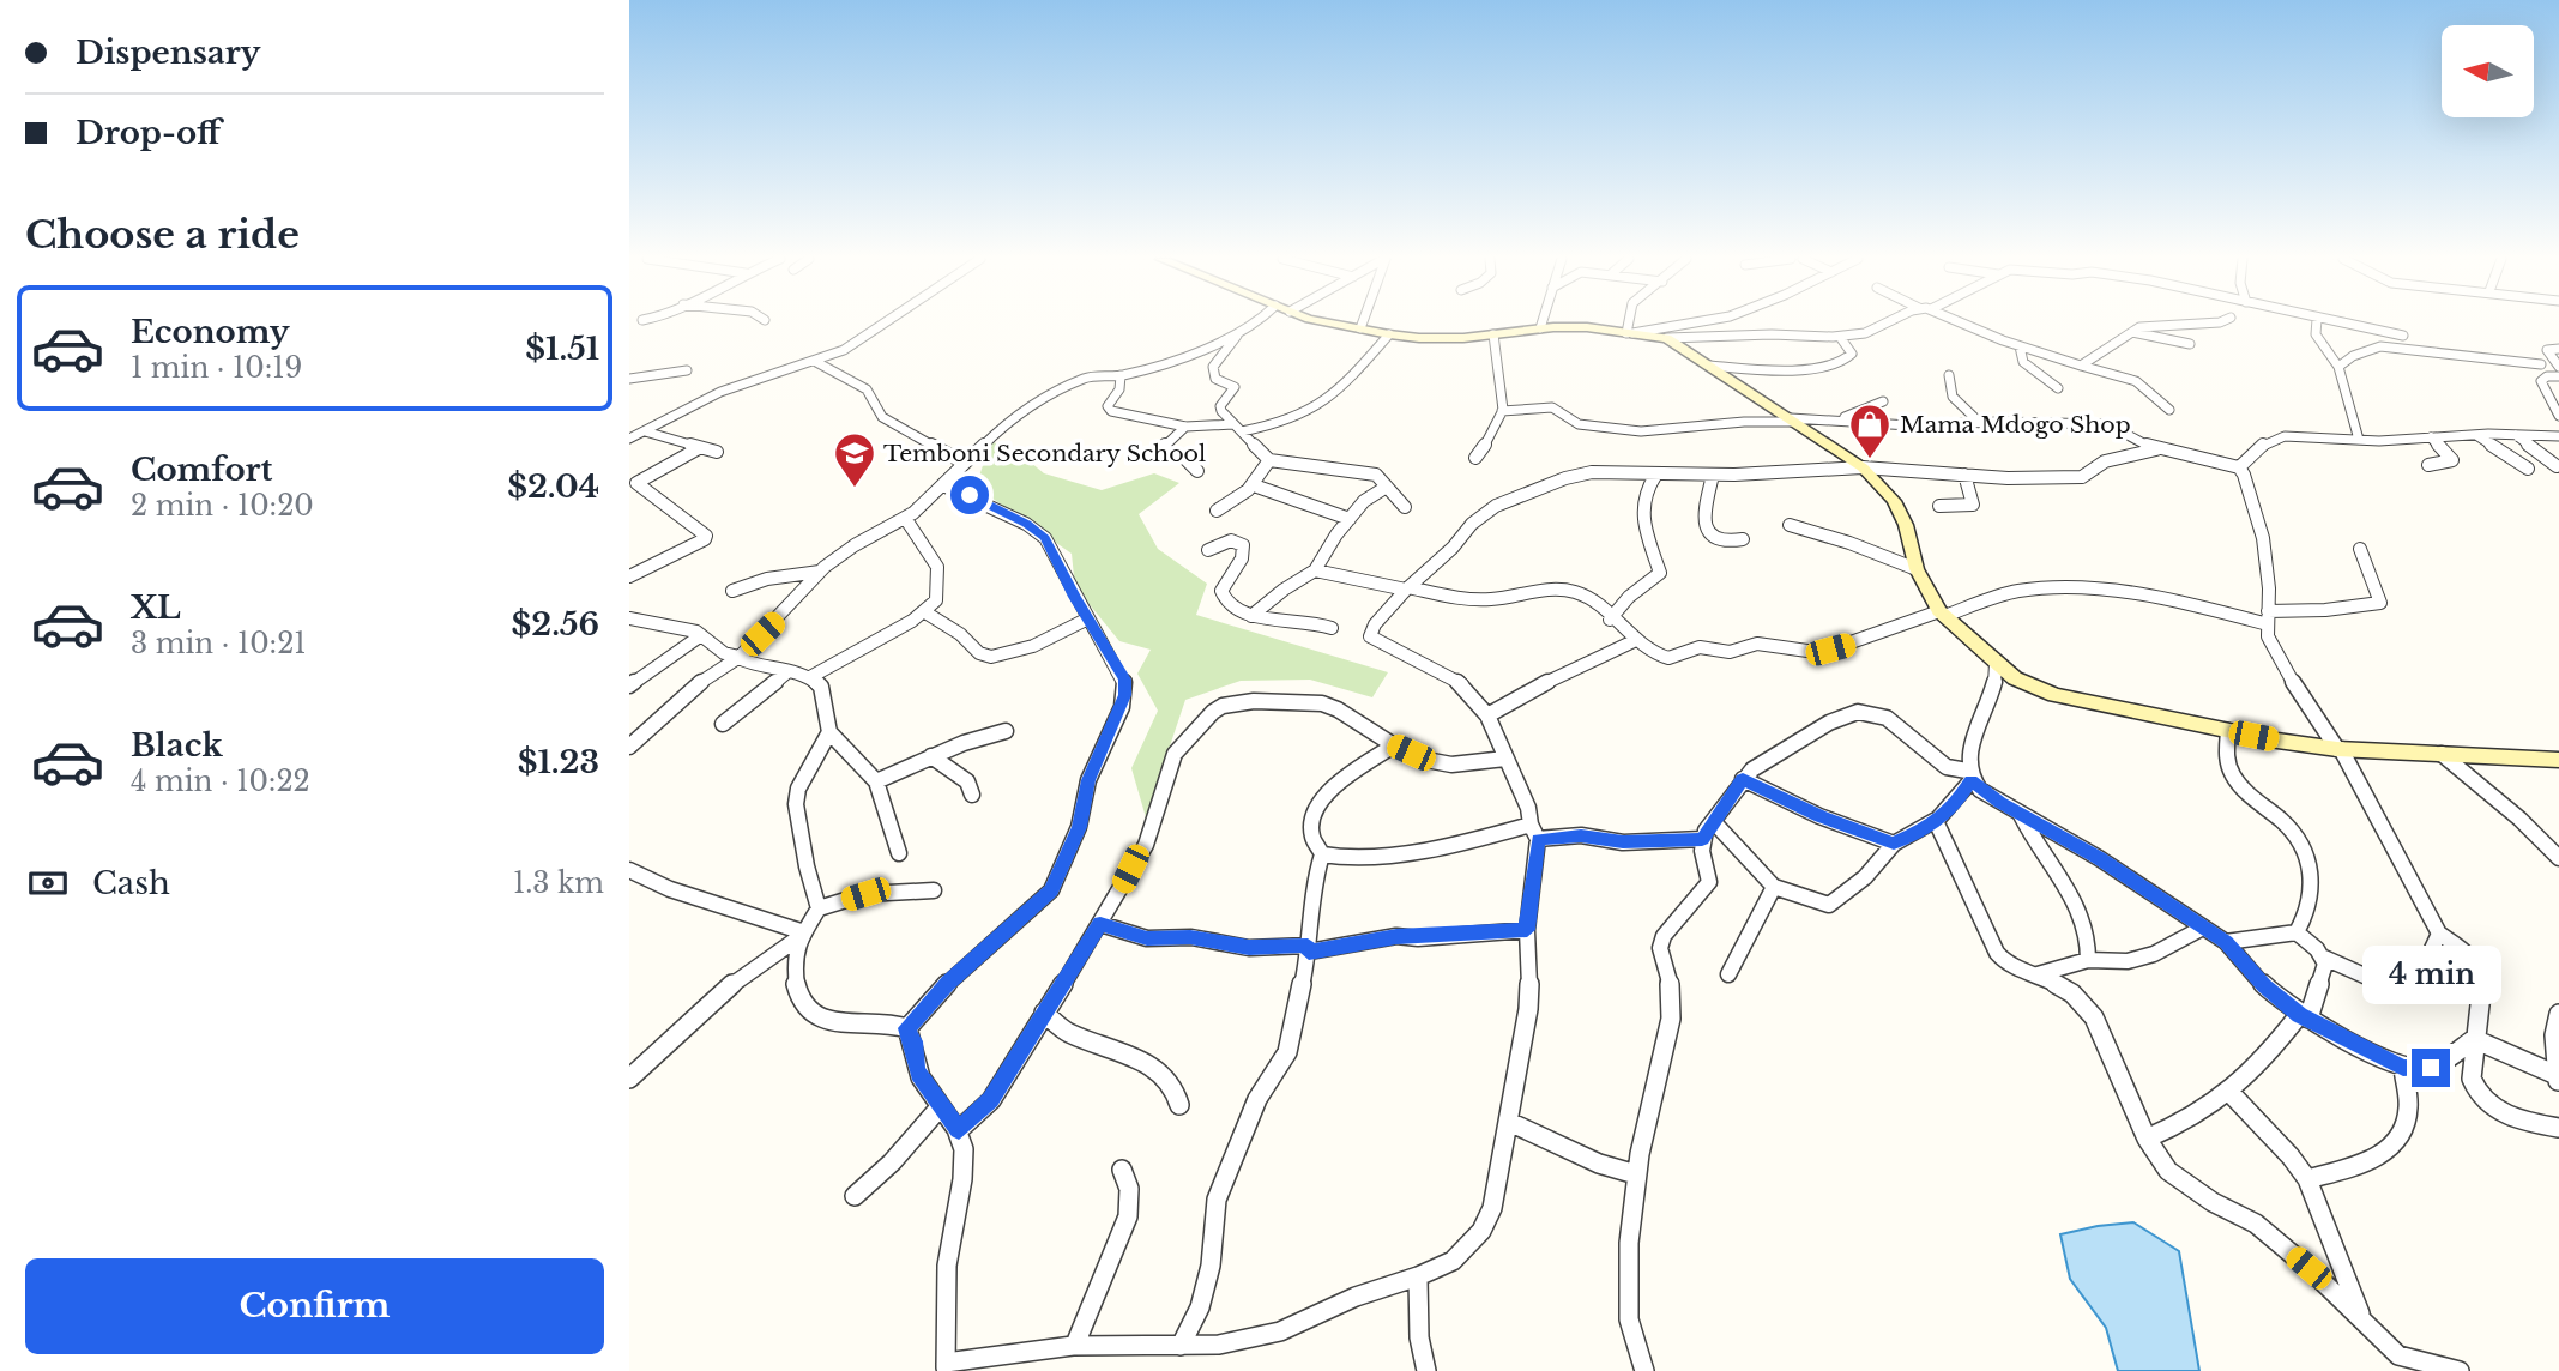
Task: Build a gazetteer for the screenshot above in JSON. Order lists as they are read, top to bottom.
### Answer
{
  "places": {
    "shop": ["Mama Mdogo Shop"],
    "school or university": ["Temboni Secondary School"]
  },
  "north": "left",
  "page": {
    "banner": ["Dispensary", "Drop-off"],
    "heading": "Choose a ride",
    "list": [
      {
        "name": "Economy",
        "note": "1 min · 10:19",
        "value": "$1.51"
      },
      {
        "name": "Comfort",
        "note": "2 min · 10:20",
        "value": "$2.04"
      },
      {
        "name": "XL",
        "note": "3 min · 10:21",
        "value": "$2.56"
      },
      {
        "name": "Black",
        "note": "4 min · 10:22",
        "value": "$1.23"
      }
    ],
    "pay": ["Cash", "1.3 km"],
    "bubble": "4 min",
    "buttons": "Confirm"
  }
}
